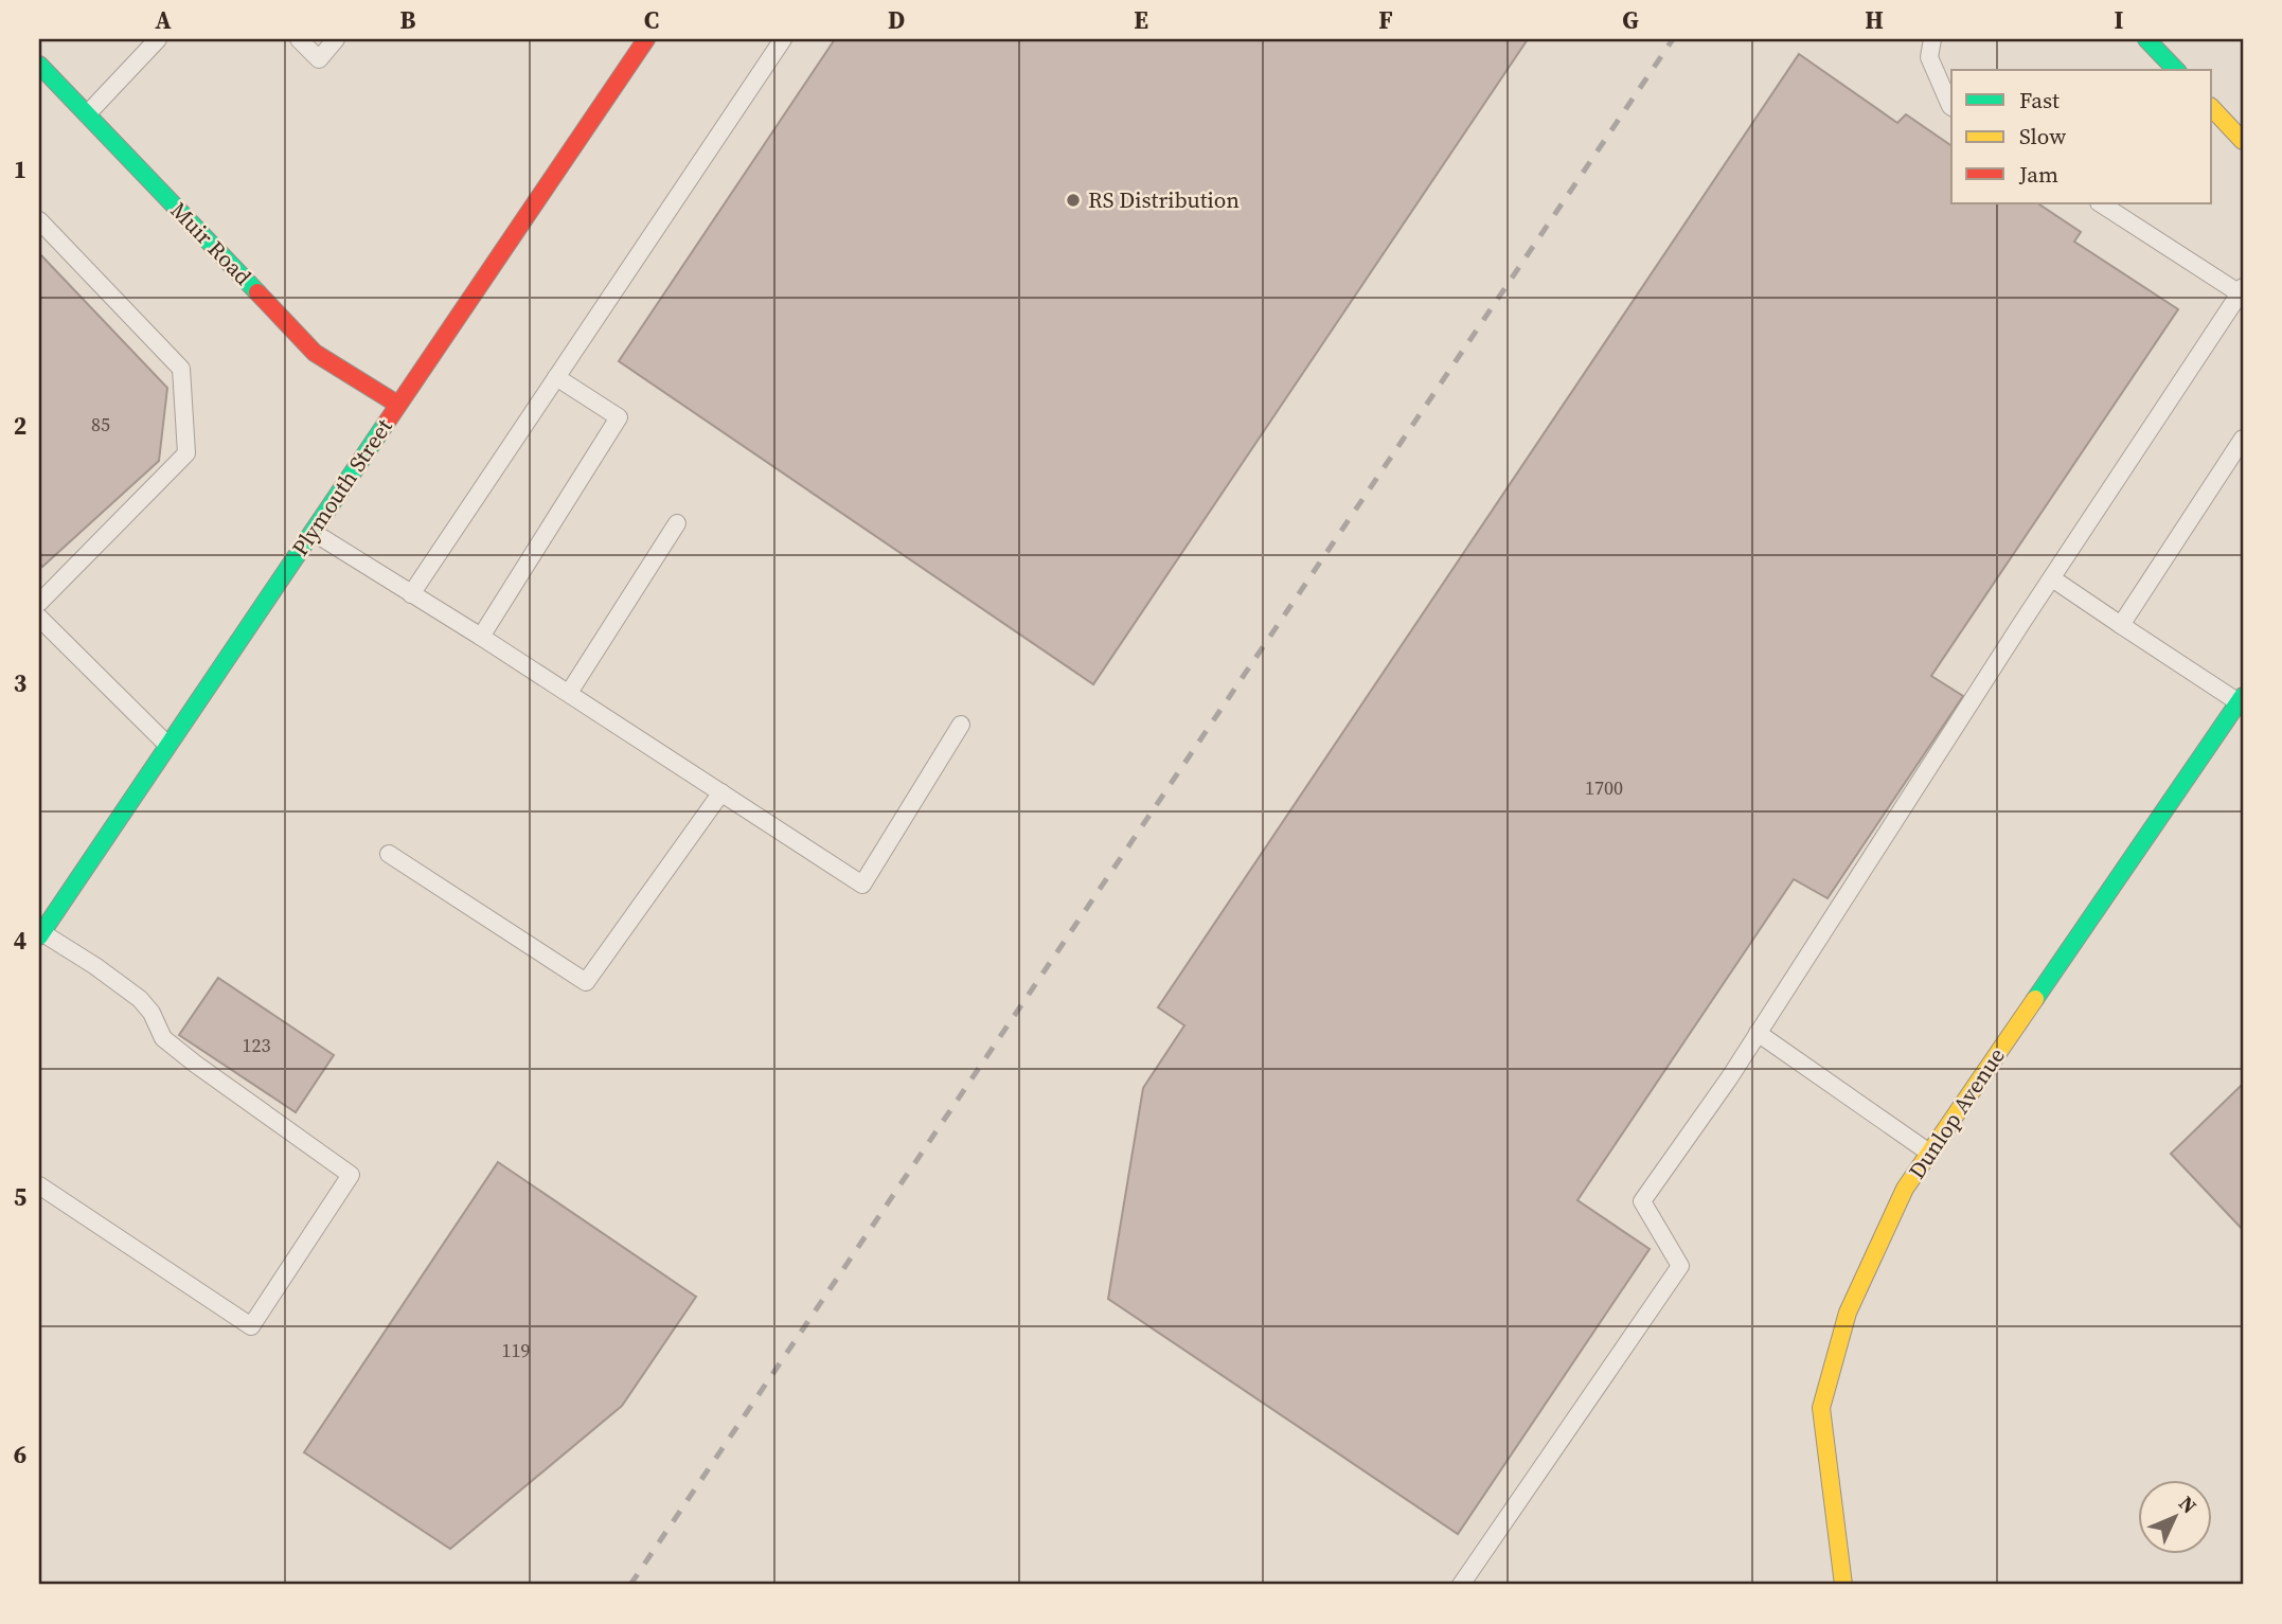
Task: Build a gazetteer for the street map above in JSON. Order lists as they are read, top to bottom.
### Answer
{
  "streets": {
    "street": ["Muir Road", "Plymouth Street", "Dunlop Avenue"]
  },
  "crossings": [
    ["Muir Road", "Plymouth Street"]
  ],
  "places": ["RS Distribution"],
  "house_numbers": [
    "85",
    "1700",
    "123",
    "119"
  ],
  "legend": ["Fast", "Slow", "Jam"],
  "north": "top right",
  "grid": {
    "columns": [
      "A",
      "B",
      "C",
      "D",
      "E",
      "F",
      "G",
      "H",
      "I"
    ],
    "rows": [
      "1",
      "2",
      "3",
      "4",
      "5",
      "6"
    ]
  }
}
